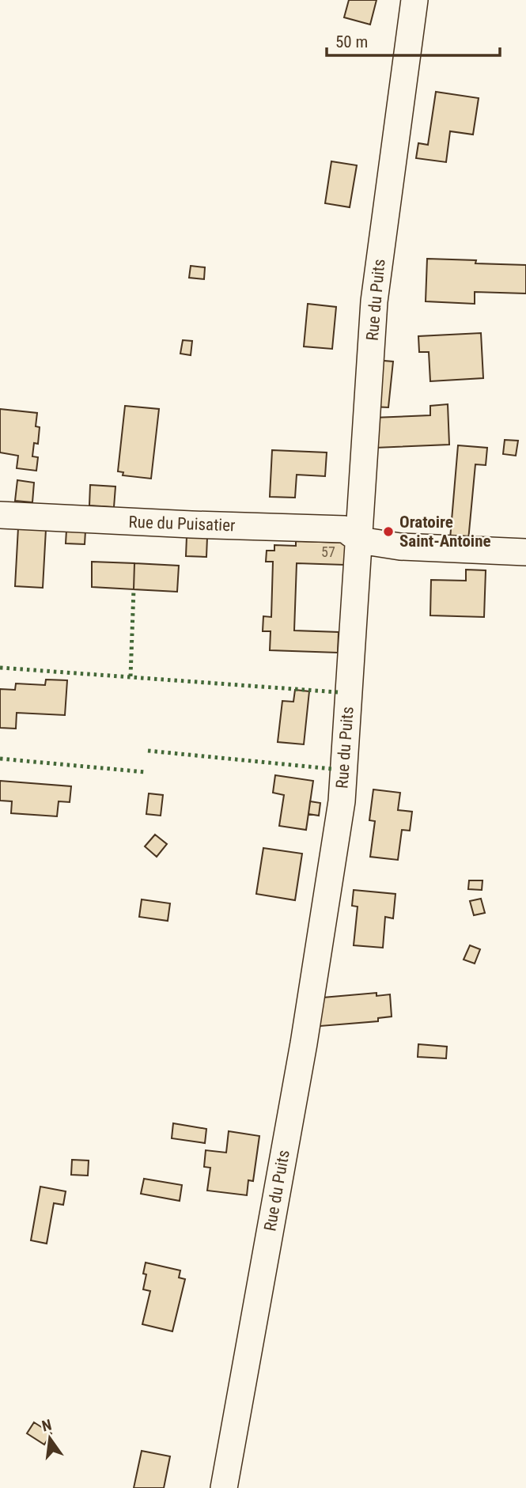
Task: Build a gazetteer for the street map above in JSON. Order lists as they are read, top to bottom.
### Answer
{
  "streets": {
    "street": ["Rue du Puits", "Rue du Puisatier"]
  },
  "crossings": [
    ["Rue du Puits", "Rue du Puisatier"]
  ],
  "places": ["Oratoire Saint-Antoine"],
  "house_numbers": ["57"],
  "scale_bar": "50 m",
  "north": "top"
}
